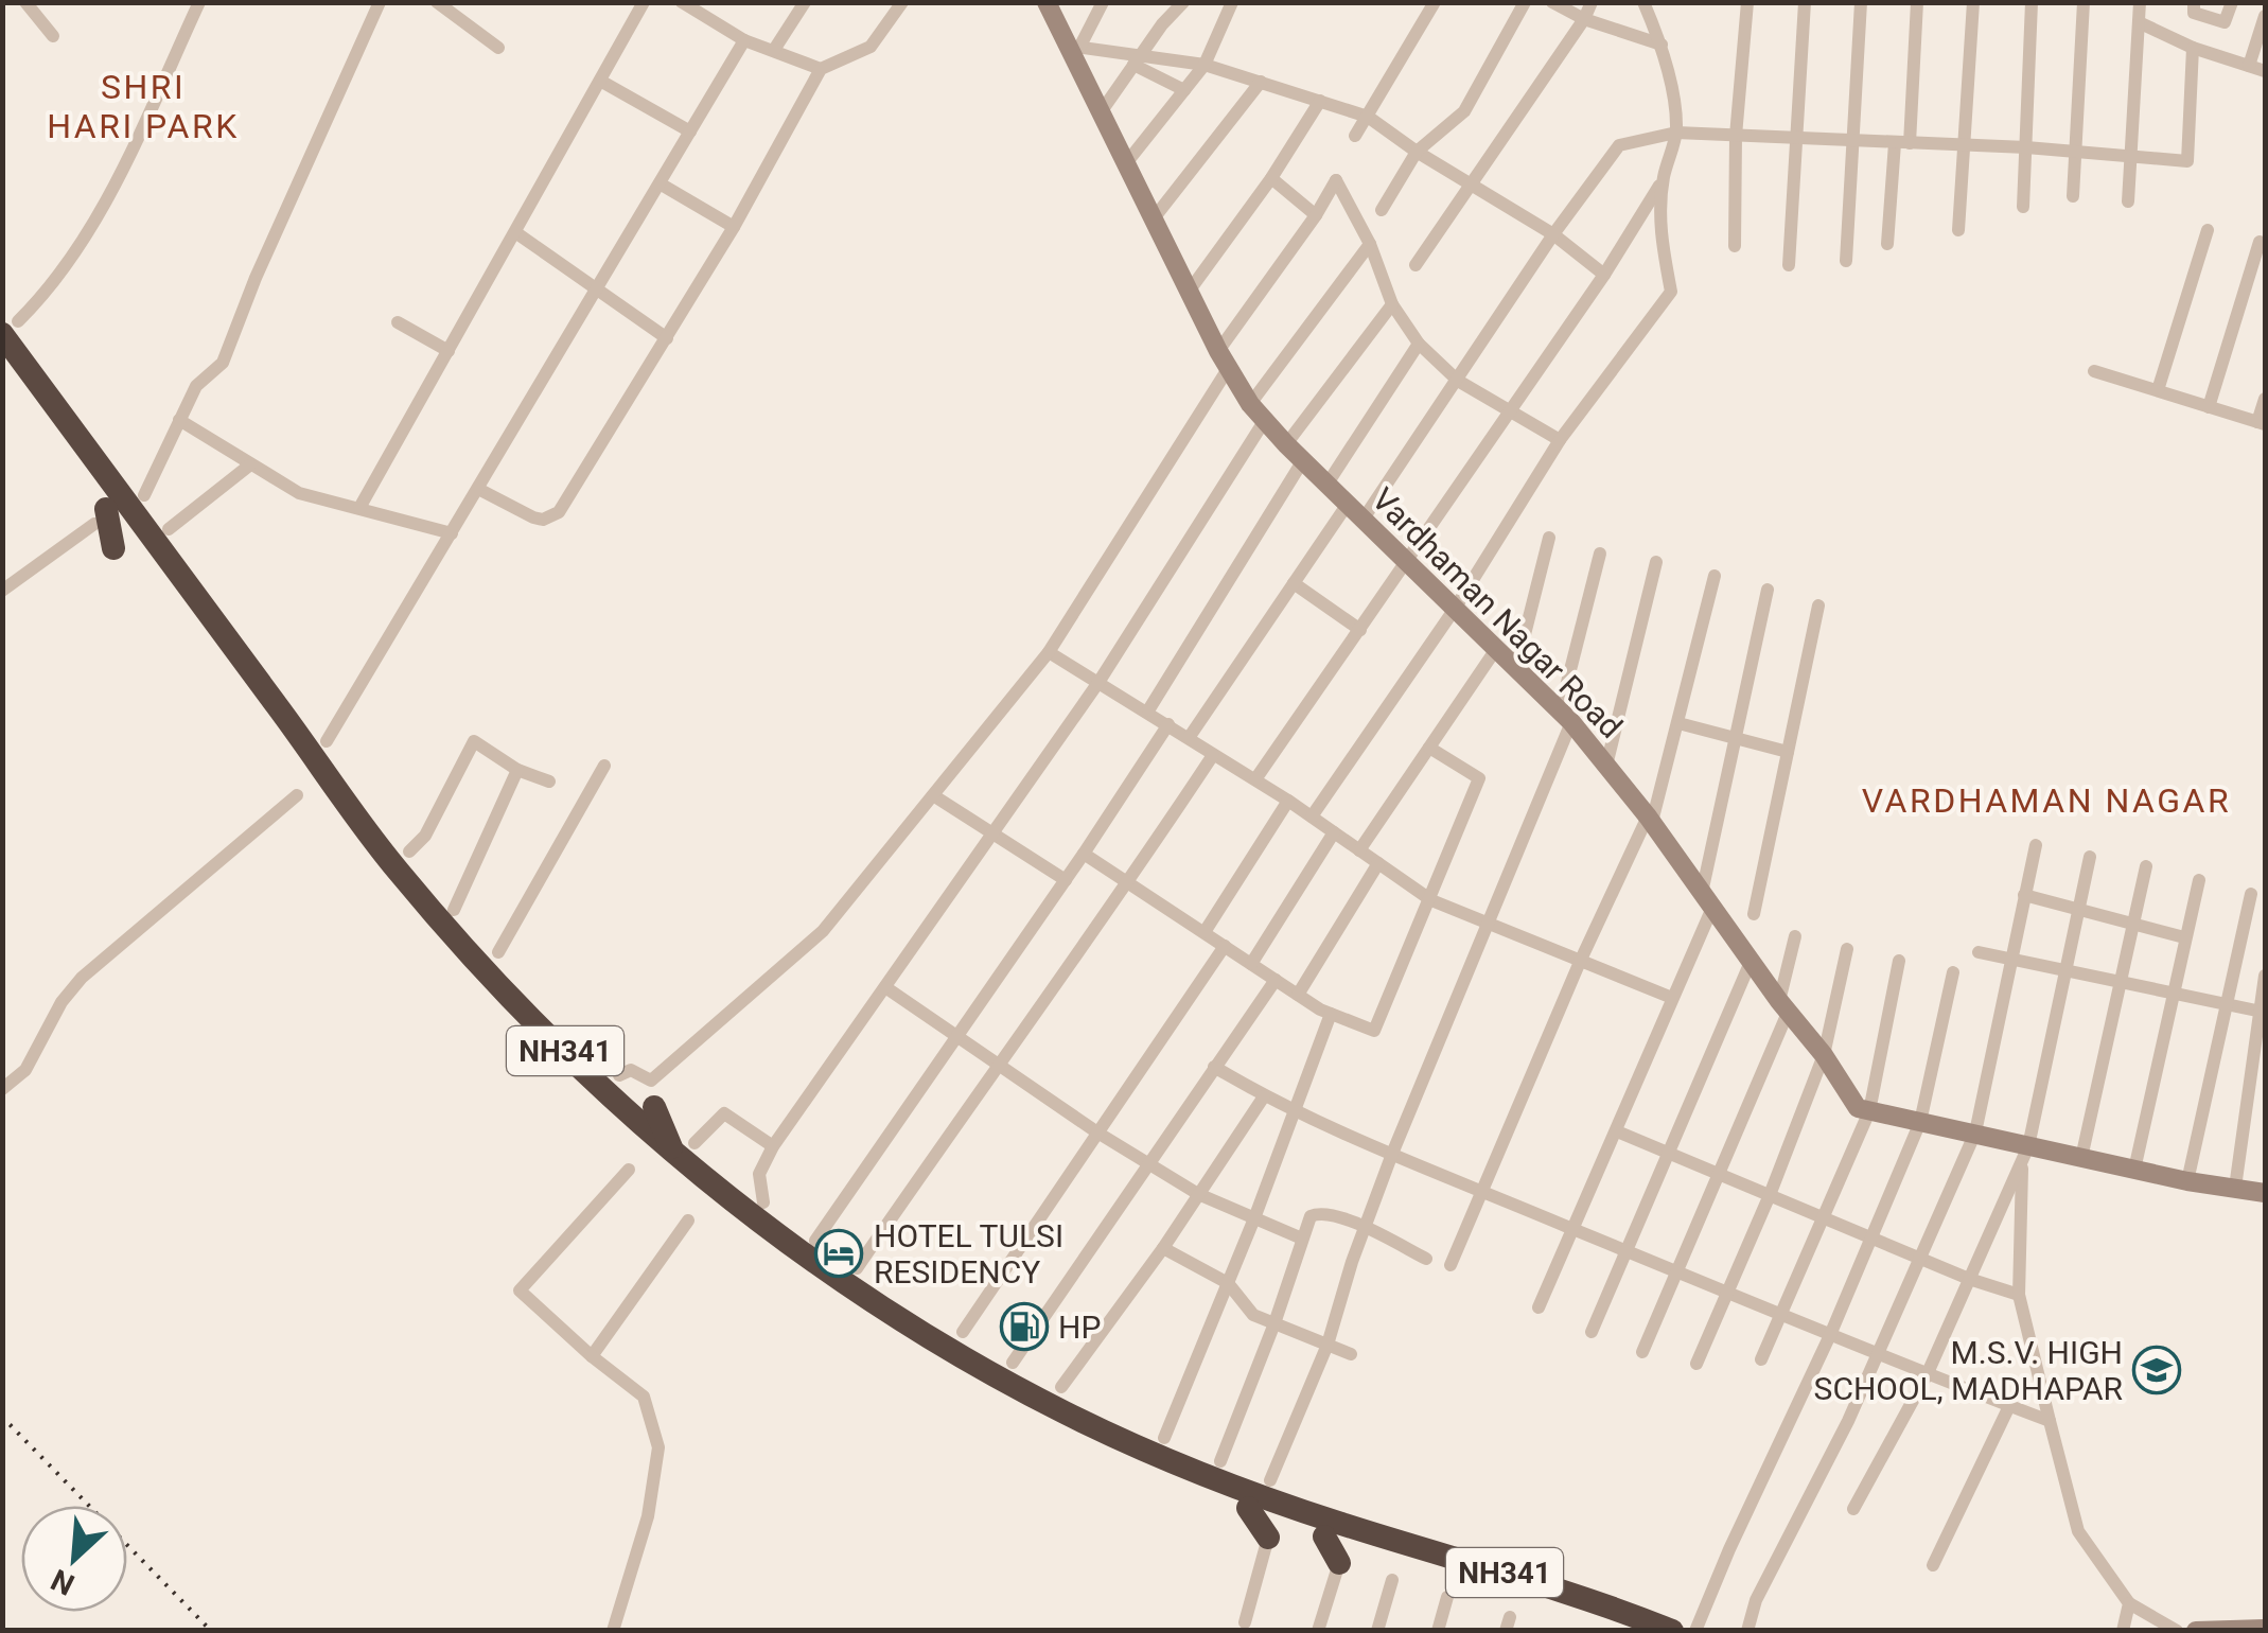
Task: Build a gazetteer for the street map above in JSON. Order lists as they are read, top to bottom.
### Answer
{
  "streets": {
    "highway": ["NH341"],
    "street": ["Vardhaman Nagar Road"]
  },
  "districts": ["SHRI HARI PARK", "VARDHAMAN NAGAR"],
  "places": {
    "hotel": ["HOTEL TULSI RESIDENCY"],
    "fuel station": ["HP"],
    "school or university": ["M.S.V. HIGH SCHOOL, MADHAPAR"]
  },
  "north": "bottom left"
}
